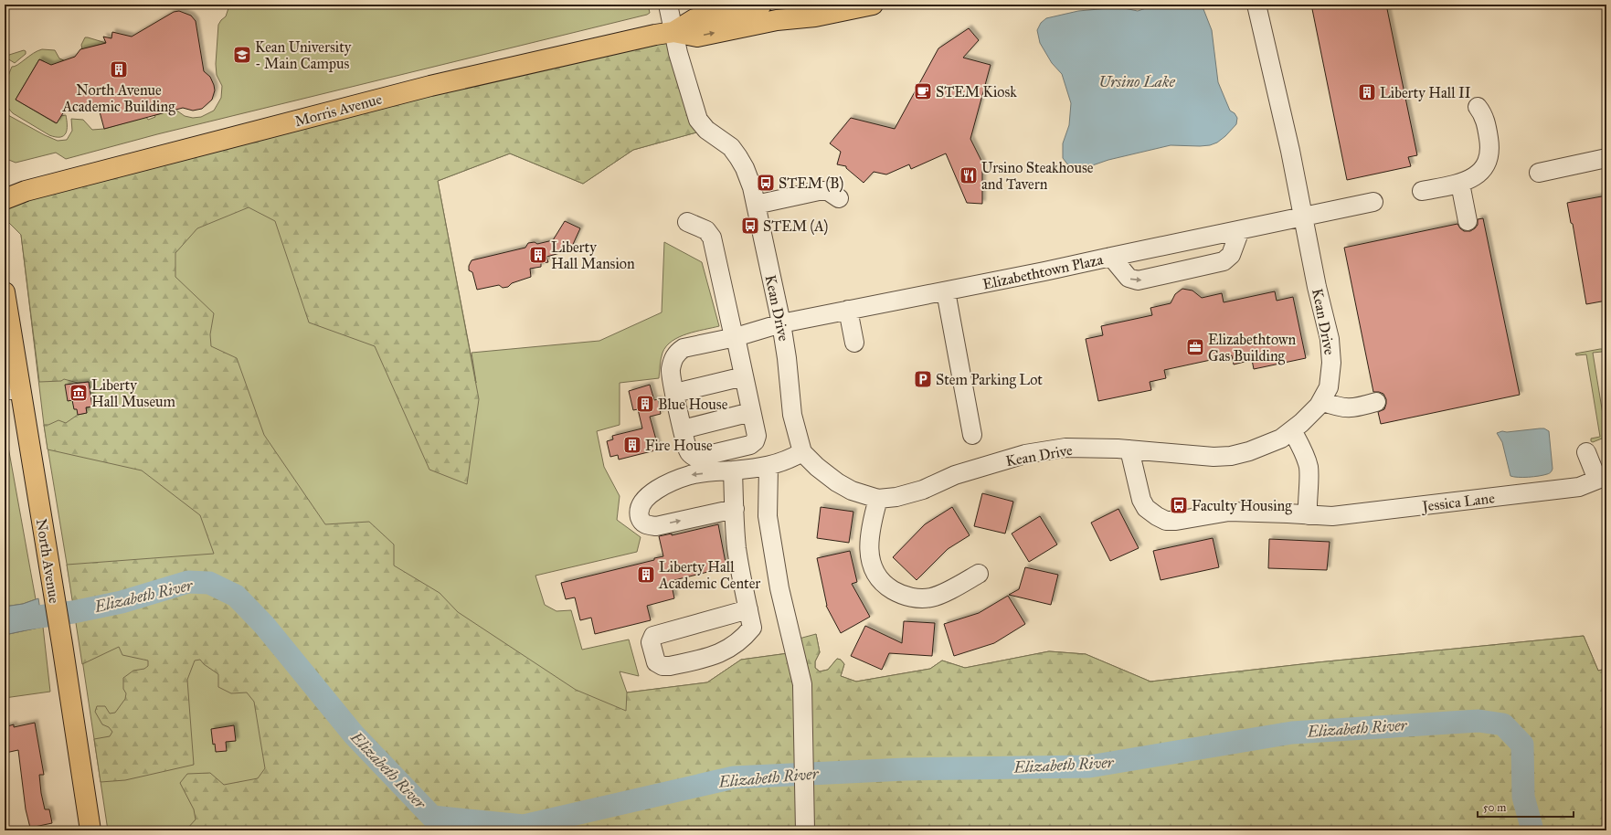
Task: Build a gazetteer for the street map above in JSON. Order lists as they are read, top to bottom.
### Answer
{
  "streets": {
    "main road": ["Morris Avenue", "North Avenue"],
    "street": ["Elizabethtown Plaza", "Kean Drive", "Jessica Lane"]
  },
  "crossings": [
    ["Morris Avenue", "Kean Drive"],
    ["Elizabethtown Plaza", "Kean Drive"],
    ["Kean Drive", "Jessica Lane"]
  ],
  "water": ["Ursino Lake", "Elizabeth River"],
  "places": {
    "school or university": ["Kean University - Main Campus"],
    "building": [
      "North Avenue Academic Building",
      "Liberty Hall II",
      "Liberty Hall Mansion",
      "Blue House",
      "Fire House",
      "Liberty Hall Academic Center"
    ],
    "cafe": ["STEM Kiosk"],
    "restaurant": ["Ursino Steakhouse and Tavern"],
    "bus stop": ["STEM (B)", "STEM (A)", "Faculty Housing"],
    "office": ["Elizabethtown Gas Building"],
    "parking": ["Stem Parking Lot"],
    "museum": ["Liberty Hall Museum"]
  },
  "scale_bar": "50 m"
}
